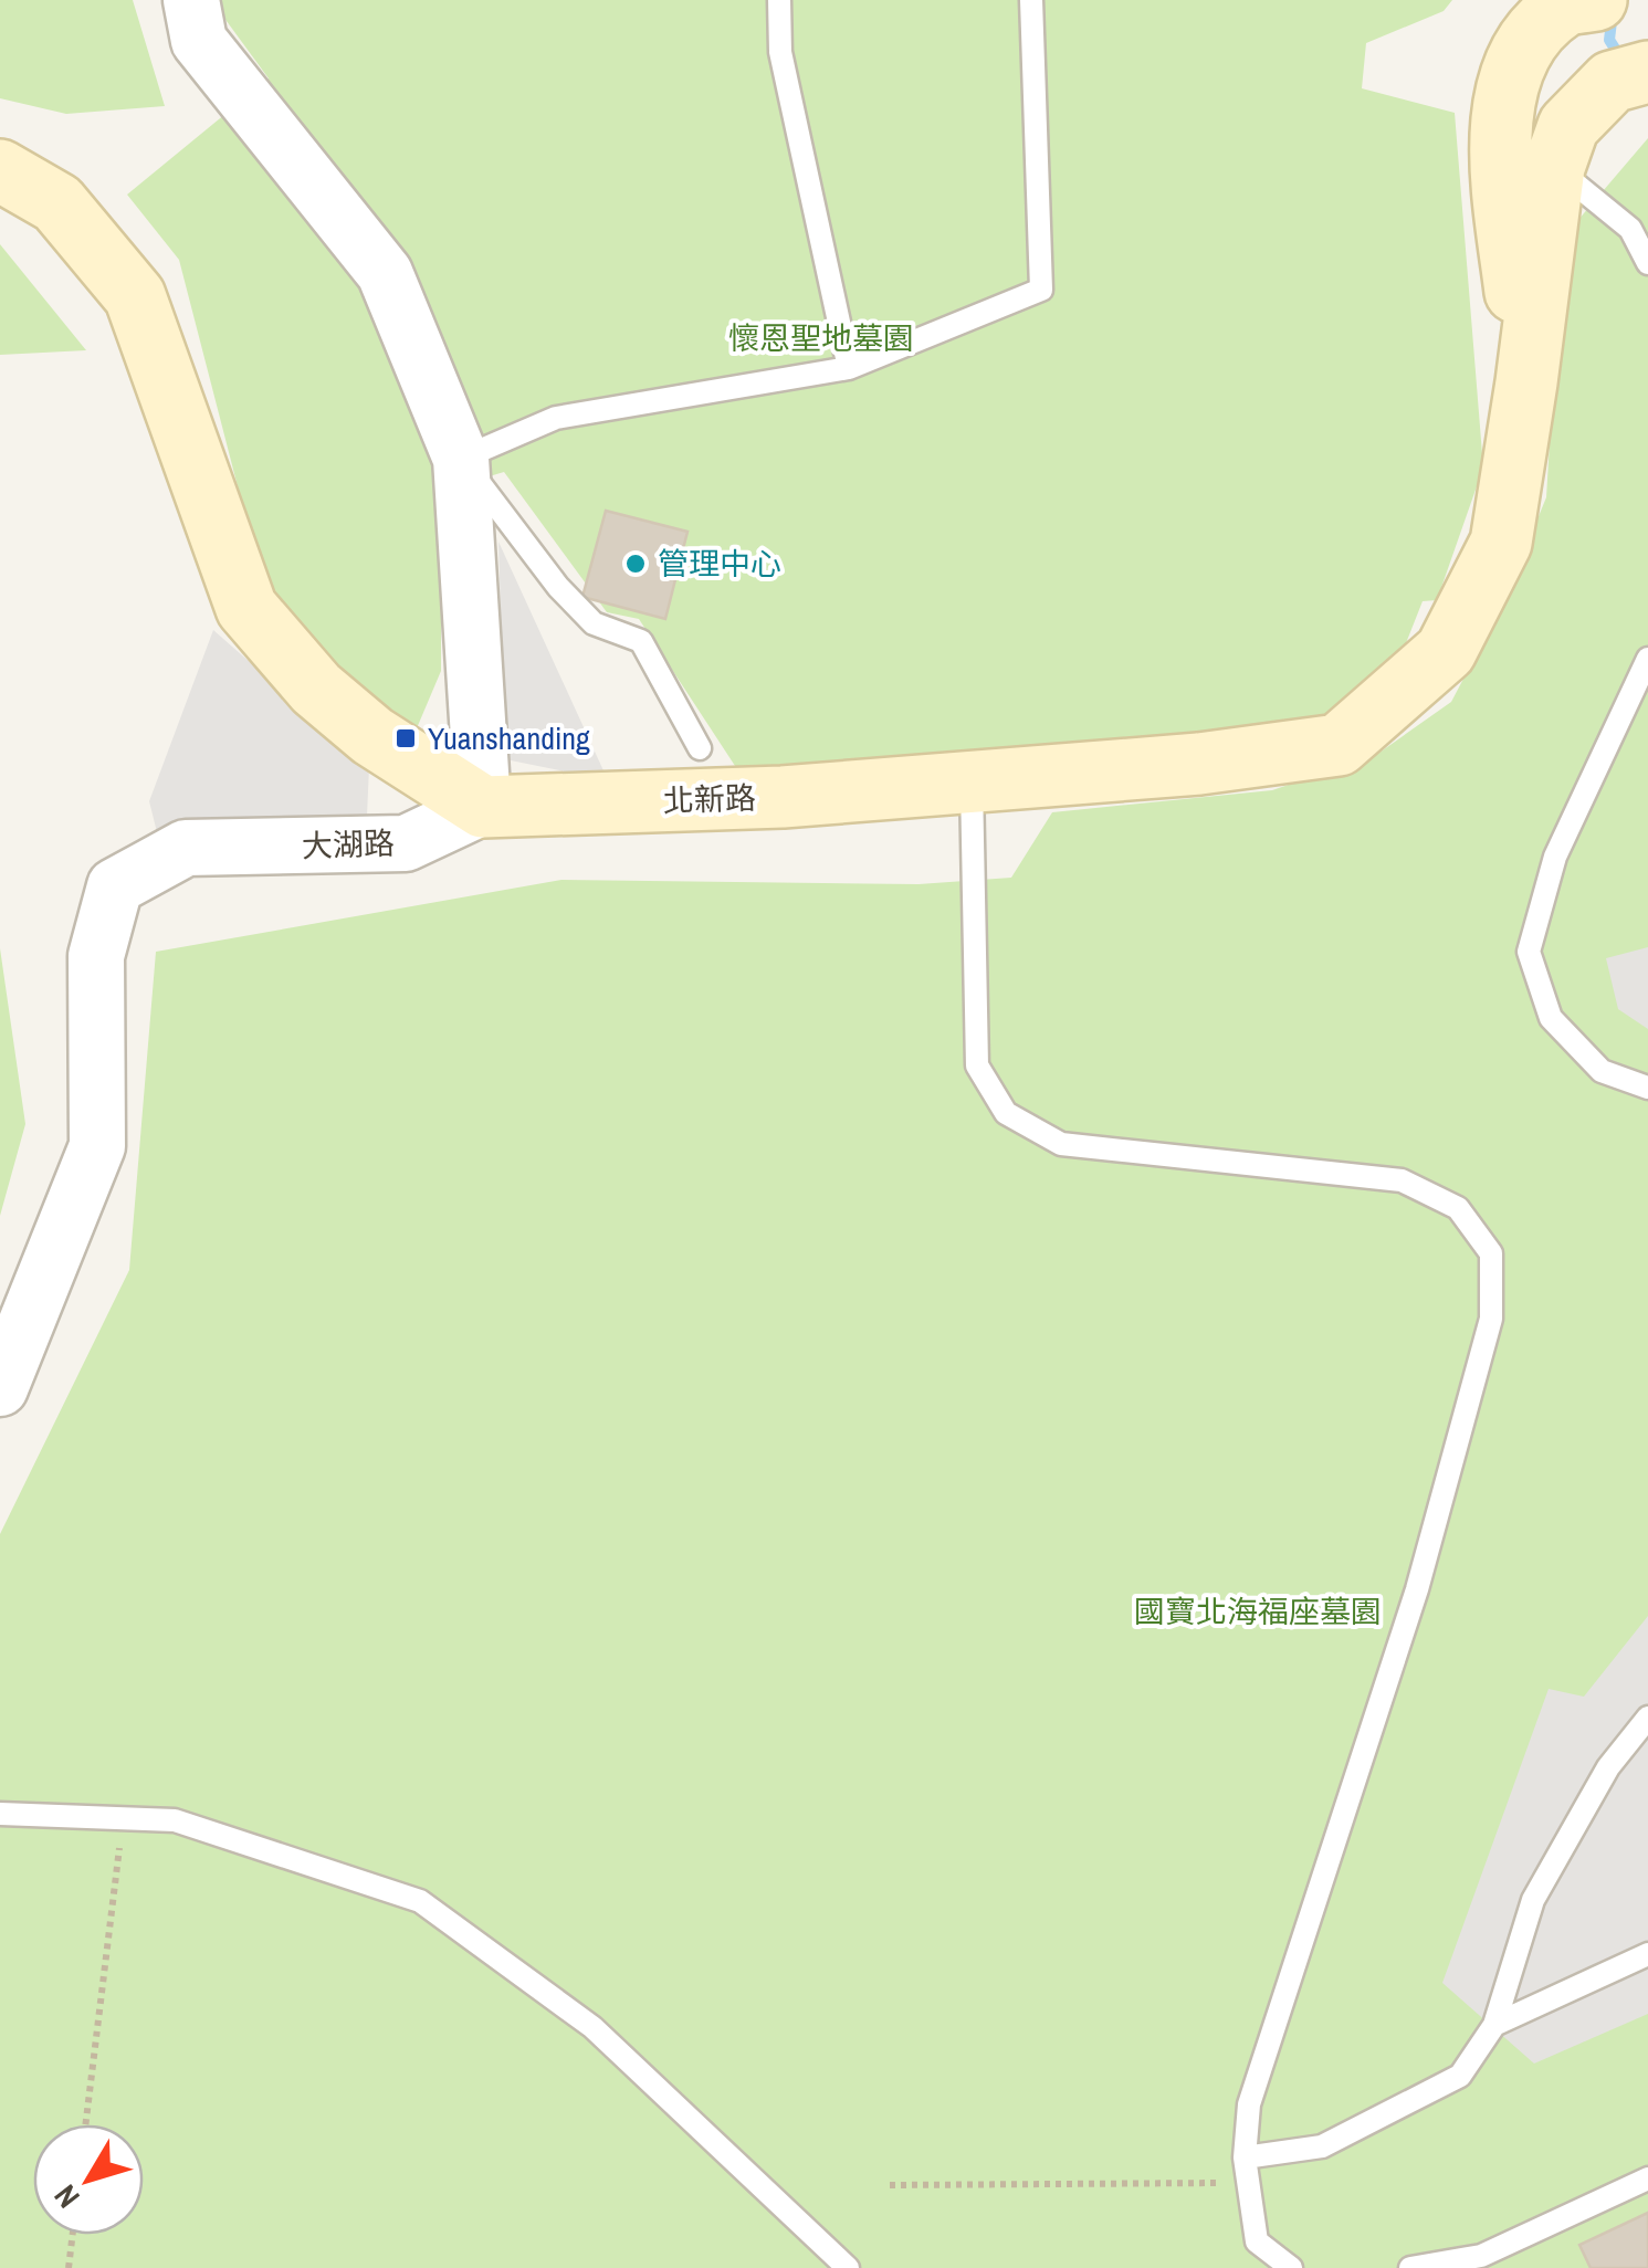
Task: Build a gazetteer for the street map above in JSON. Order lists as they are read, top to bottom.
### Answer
{
  "streets": {
    "main road": ["北新路"],
    "street": ["大湖路"]
  },
  "crossings": [
    ["北新路", "大湖路"]
  ],
  "parks": ["懷恩聖地墓園", "國寶北海福座墓園"],
  "places": {
    "other": ["管理中心"],
    "transit": ["Yuanshanding"]
  },
  "north": "bottom left"
}
